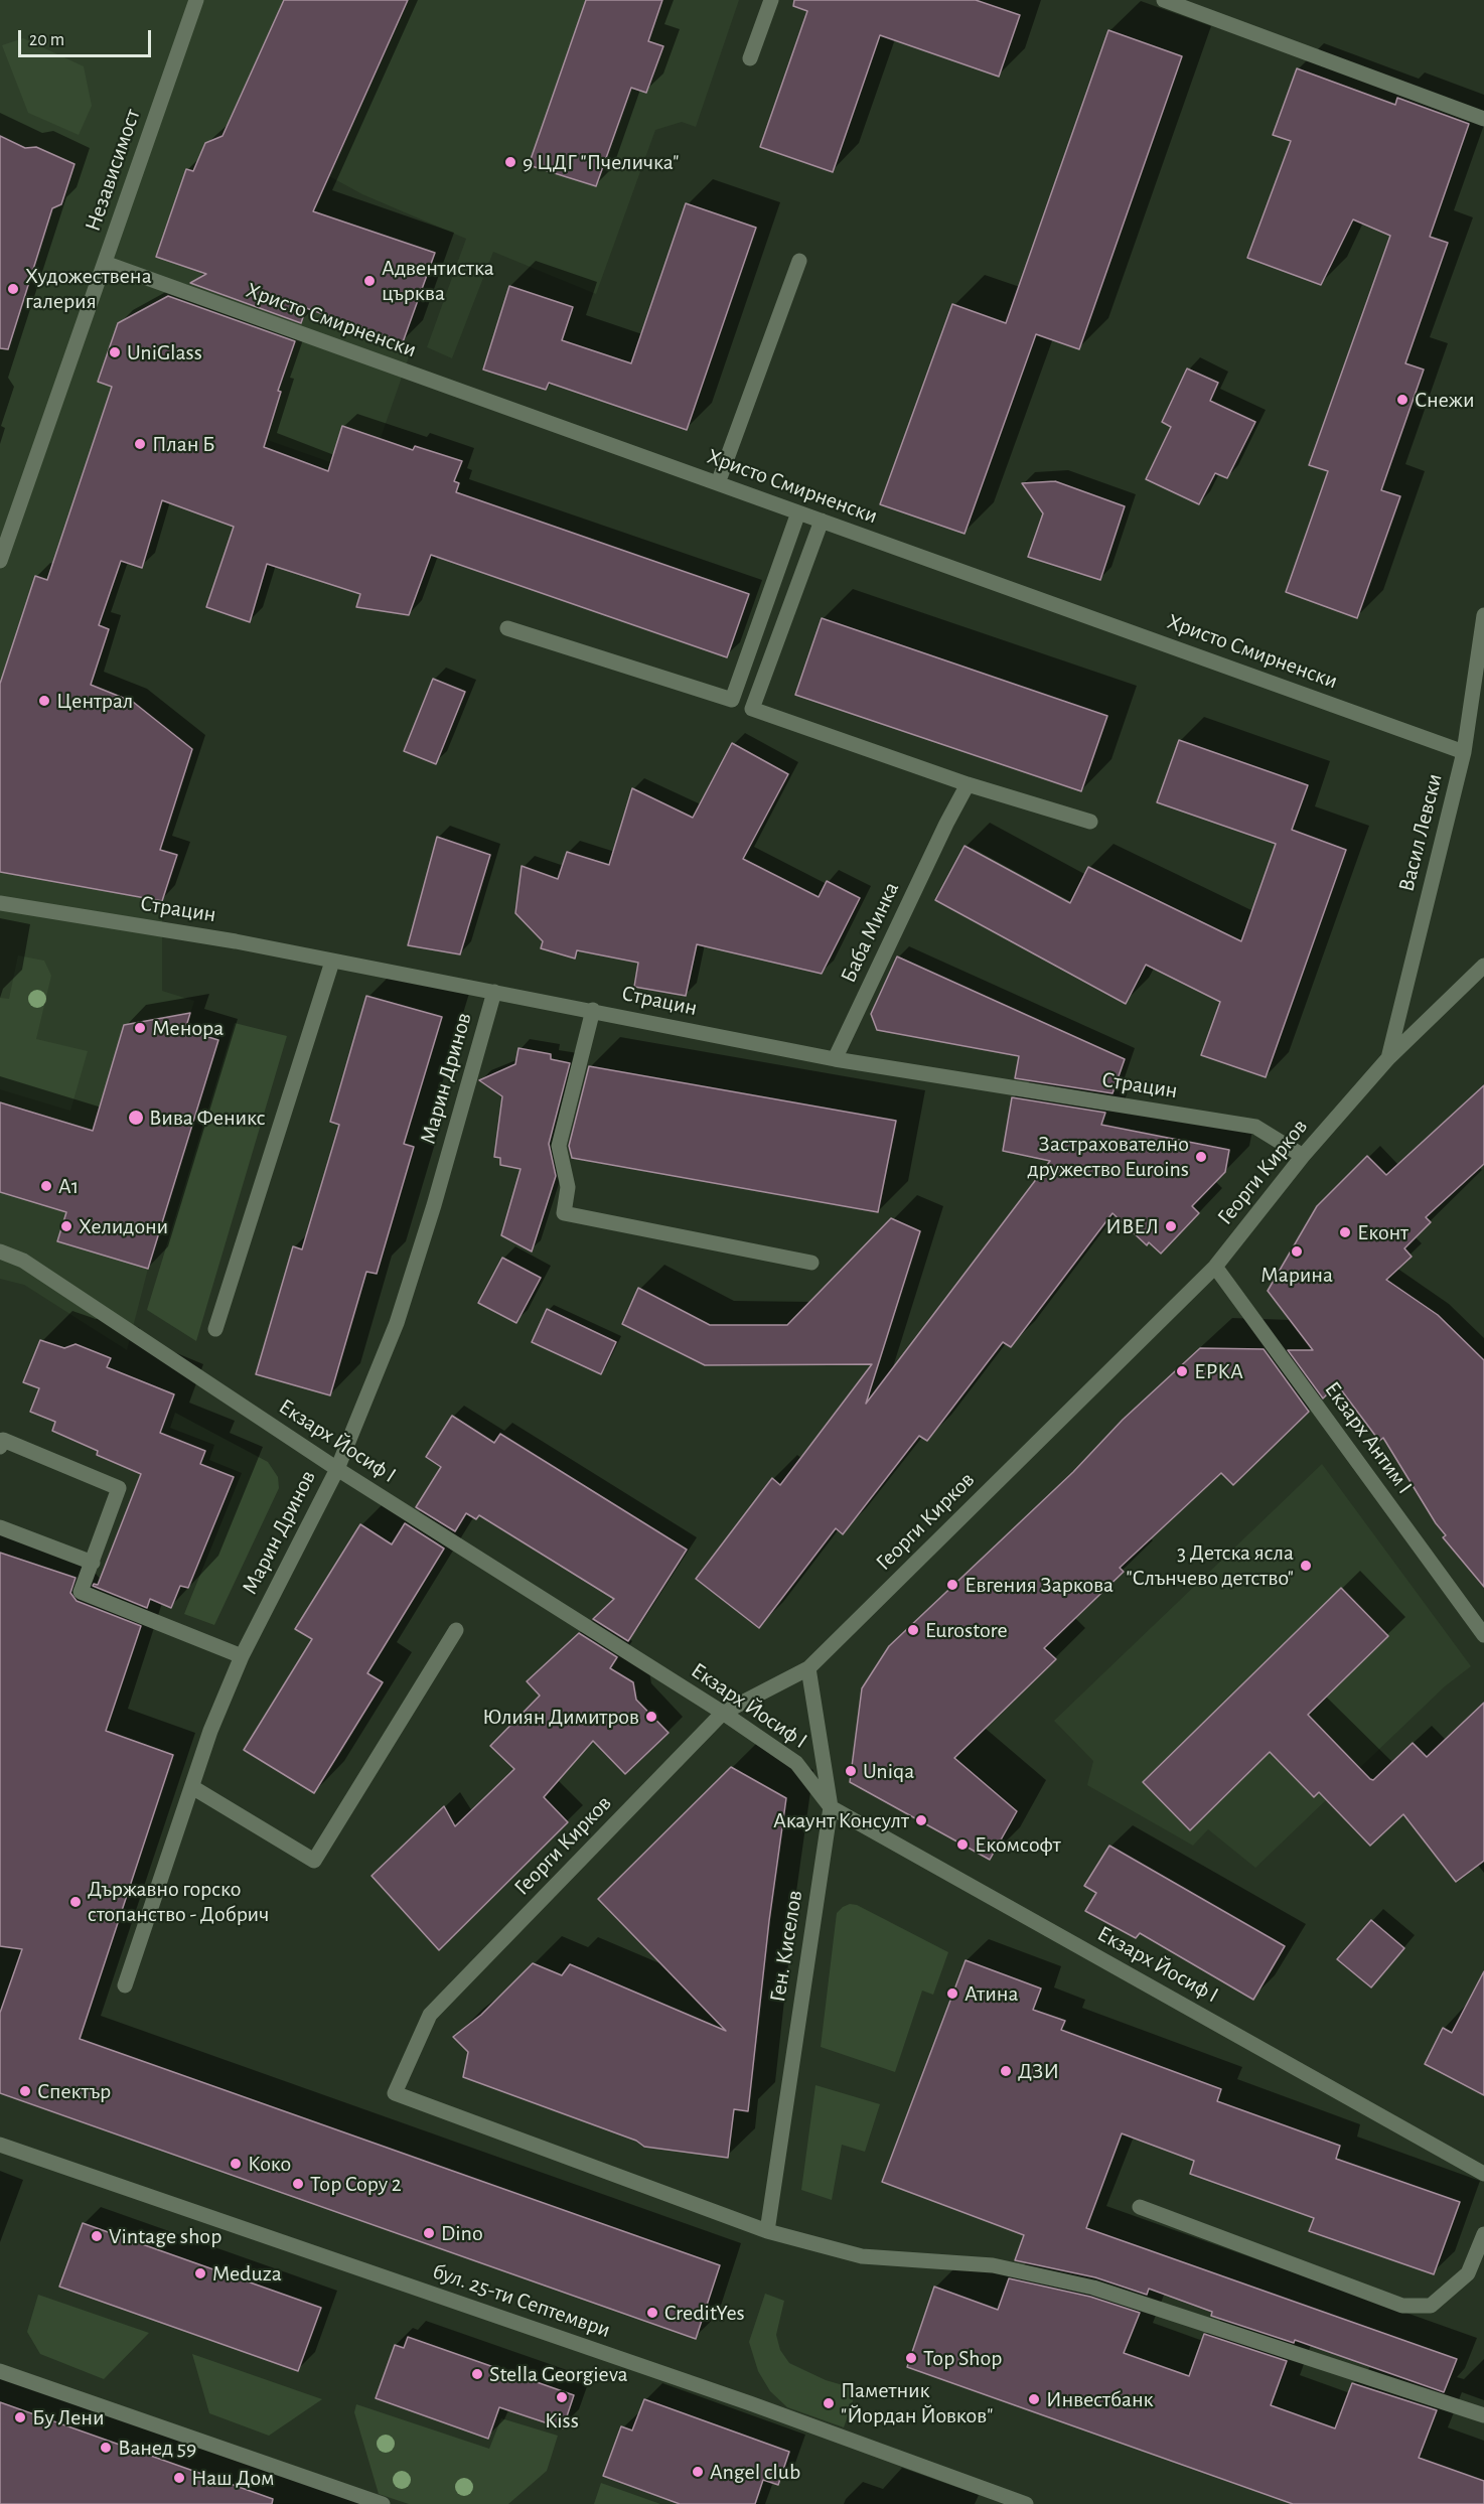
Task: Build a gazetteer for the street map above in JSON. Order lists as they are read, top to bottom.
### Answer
{
  "streets": {
    "street": [
      "Независимост",
      "Христо Смирненски",
      "Васил Левски",
      "Страцин",
      "Баба Минка",
      "Марин Дринов",
      "Георги Кирков",
      "Екзарх Антим I",
      "Екзарх Йосиф I",
      "Ген. Киселов",
      "бул. 25-ти Септември"
    ]
  },
  "crossings": [
    ["Независимост", "Христо Смирненски"],
    ["Христо Смирненски", "Васил Левски"],
    ["Васил Левски", "Георги Кирков"],
    ["Страцин", "Баба Минка"],
    ["Страцин", "Марин Дринов"],
    ["Страцин", "Георги Кирков"],
    ["Марин Дринов", "Екзарх Йосиф I"],
    ["Георги Кирков", "Екзарх Антим I"],
    ["Георги Кирков", "Екзарх Йосиф I"],
    ["Георги Кирков", "Ген. Киселов"],
    ["Екзарх Йосиф I", "Ген. Киселов"]
  ],
  "places": [
    "9 ЦДГ \"Пчеличка\"",
    "Адвентистка църква",
    "Художествена галерия",
    "UniGlass",
    "Снежи",
    "План Б",
    "Централ",
    "Менора",
    "Вива Феникс",
    "Застрахователно дружество Euroins",
    "A1",
    "Хелидони",
    "ИВЕЛ",
    "Еконт",
    "Марина",
    "ЕРКА",
    "3 Детска ясла \"Слънчево детство\"",
    "Евгения Заркова",
    "Eurostore",
    "Юлиян Димитров",
    "Uniqa",
    "Акаунт Консулт",
    "Екомсофт",
    "Държавно горско стопанство - Добрич",
    "Атина",
    "ДЗИ",
    "Спектър",
    "Коко",
    "Top Copy 2",
    "Dino",
    "Vintage shop",
    "Meduza",
    "CreditYes",
    "Top Shop",
    "Stella Georgieva",
    "Kiss",
    "Инвестбанк",
    "Паметник \"Йордан Йовков\"",
    "Бу Лени",
    "Ванед 59",
    "Angel club",
    "Наш Дом"
  ],
  "scale_bar": "20 m"
}
